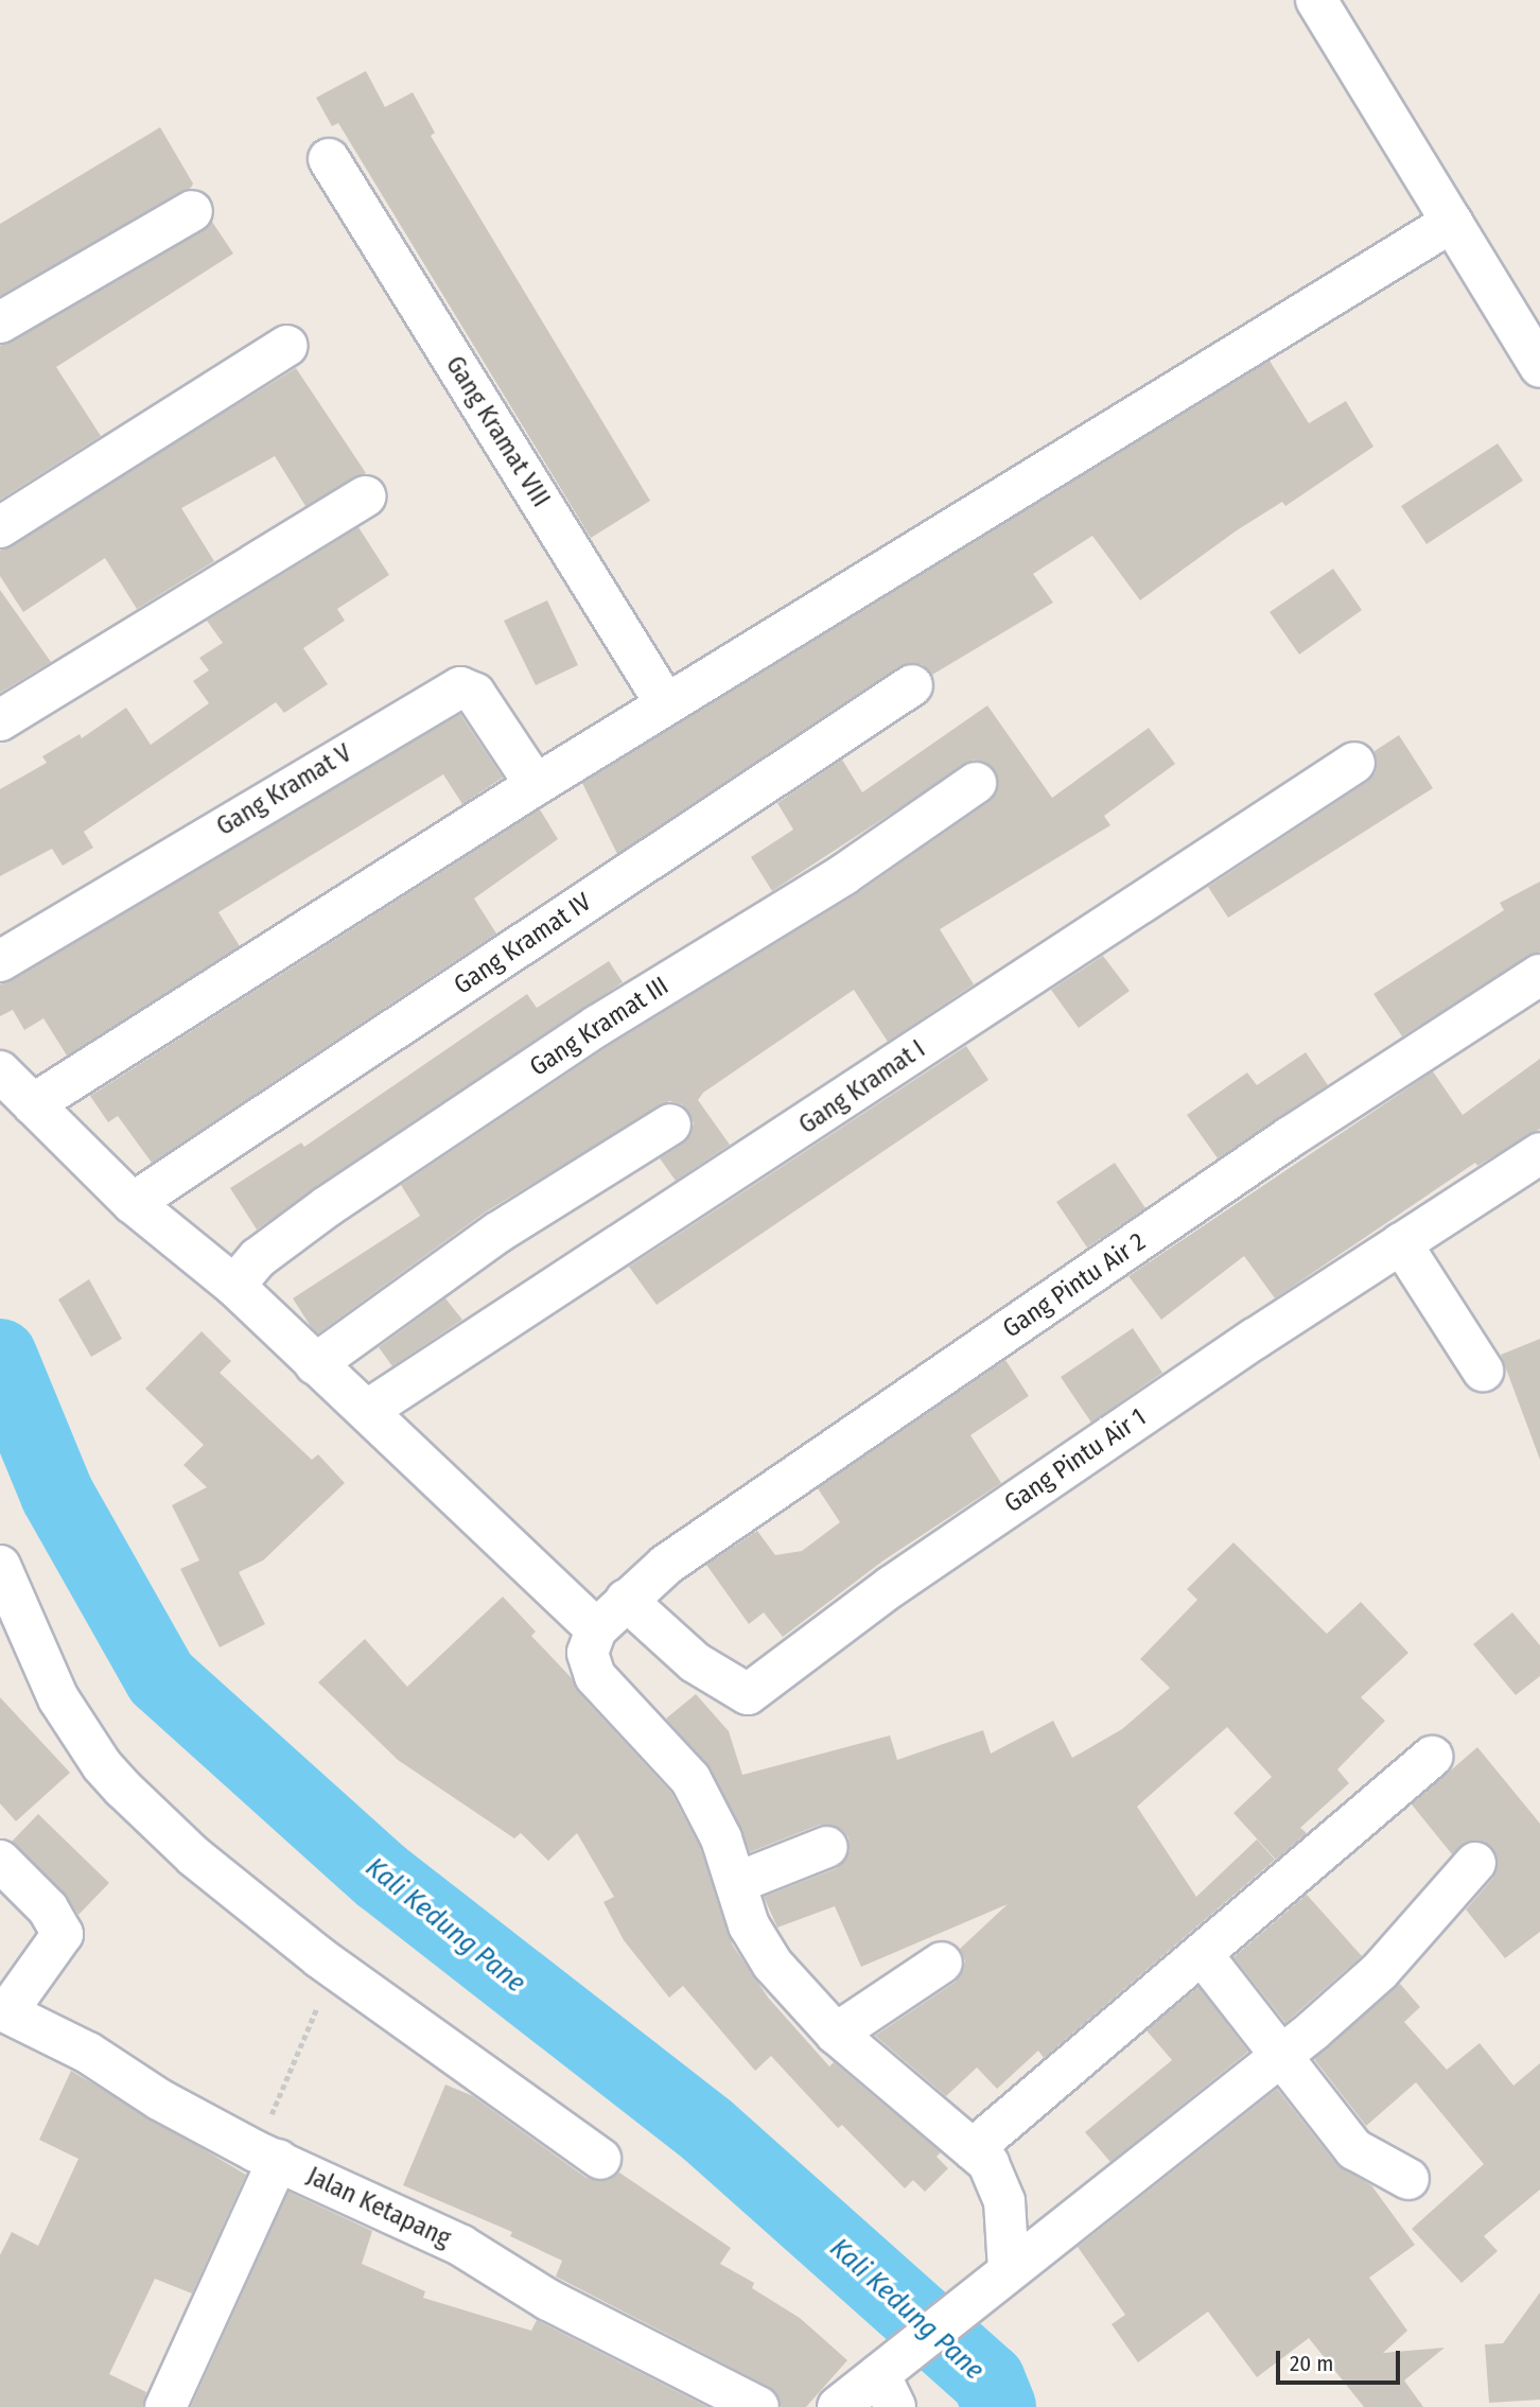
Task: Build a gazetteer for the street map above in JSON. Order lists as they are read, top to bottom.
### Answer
{
  "streets": {
    "street": [
      "Gang Kramat VIII",
      "Gang Kramat V",
      "Gang Kramat IV",
      "Gang Kramat III",
      "Gang Kramat I",
      "Gang Pintu Air 2",
      "Gang Pintu Air 1",
      "Jalan Ketapang"
    ]
  },
  "crossings": [
    ["Gang Pintu Air 2", "Gang Pintu Air 1"]
  ],
  "water": ["Kali Kedung Pane"],
  "scale_bar": "20 m"
}
